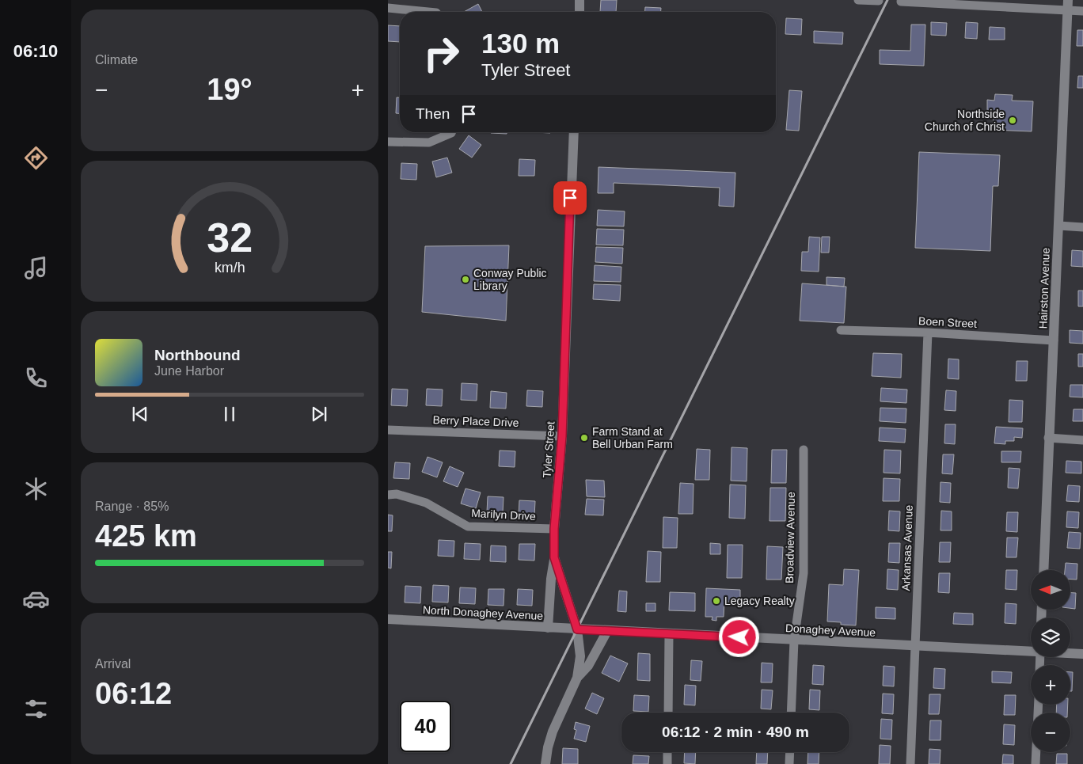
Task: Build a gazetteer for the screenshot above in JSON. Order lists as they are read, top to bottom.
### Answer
{
  "streets": {
    "street": [
      "Hairston Avenue",
      "Boen Street",
      "Berry Place Drive",
      "Tyler Street",
      "Marilyn Drive",
      "Broadview Avenue",
      "Arkansas Avenue",
      "North Donaghey Avenue",
      "Donaghey Avenue"
    ]
  },
  "crossings": [
    ["Hairston Avenue", "Boen Street"],
    ["Boen Street", "Arkansas Avenue"],
    ["Berry Place Drive", "Tyler Street"],
    ["Tyler Street", "Marilyn Drive"],
    ["Tyler Street", "North Donaghey Avenue"],
    ["Tyler Street", "Donaghey Avenue"],
    ["Broadview Avenue", "Donaghey Avenue"],
    ["Arkansas Avenue", "Donaghey Avenue"],
    ["North Donaghey Avenue", "Donaghey Avenue"]
  ],
  "places": [
    "Northside Church of Christ",
    "Conway Public Library",
    "Farm Stand at Bell Urban Farm",
    "Legacy Realty"
  ],
  "north": "left",
  "page": {
    "tabs": "06:10",
    "tile": [
      "Climate",
      ["Range · 85%", "425 km"],
      ["Arrival", "06:12"]
    ],
    "turn": ["130 m", "Tyler Street"],
    "heat": ["−", "19°", "+"],
    "then": "Then",
    "song": ["Northbound", "June Harbor"],
    "map_buttons": ["+", "−"],
    "limit": "40",
    "trip": "06:12 · 2 min · 490 m",
    "gauge": ["32", "km/h"]
  }
}
